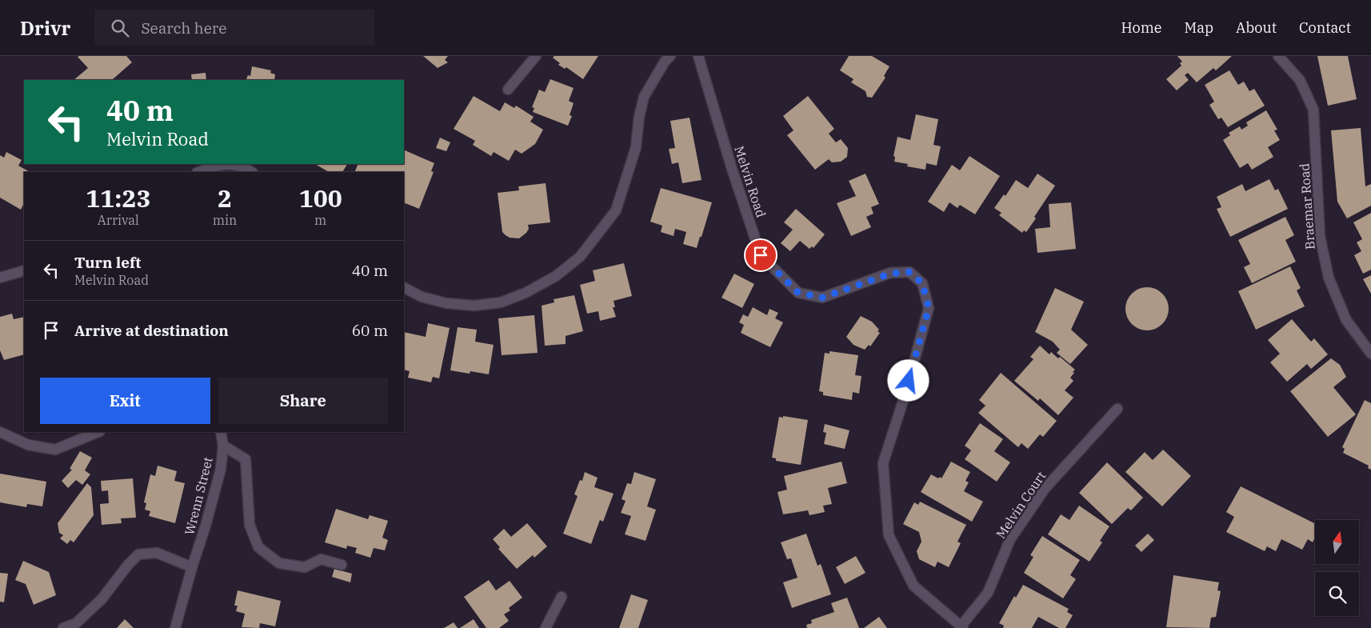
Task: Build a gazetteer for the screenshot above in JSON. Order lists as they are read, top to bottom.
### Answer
{
  "streets": {
    "street": [
      "Melvin Road",
      "Braemar Road",
      "Wrenn Street",
      "Melvin Court"
    ]
  },
  "crossings": [
    ["Melvin Road", "Melvin Court"]
  ],
  "north": "top",
  "page": {
    "header": "Drivr",
    "search": "Search here",
    "nav": [
      "Home",
      "Map",
      "About",
      "Contact"
    ],
    "turn": ["40 m", "Melvin Road"],
    "eta": [
      "11:23",
      "Arrival",
      "2",
      "min",
      "100",
      "m"
    ],
    "list": [
      {
        "name": "Turn left",
        "note": "Melvin Road",
        "value": "40 m"
      },
      {
        "name": "Arrive at destination",
        "value": "60 m"
      }
    ],
    "buttons": ["Exit", "Share"]
  }
}
